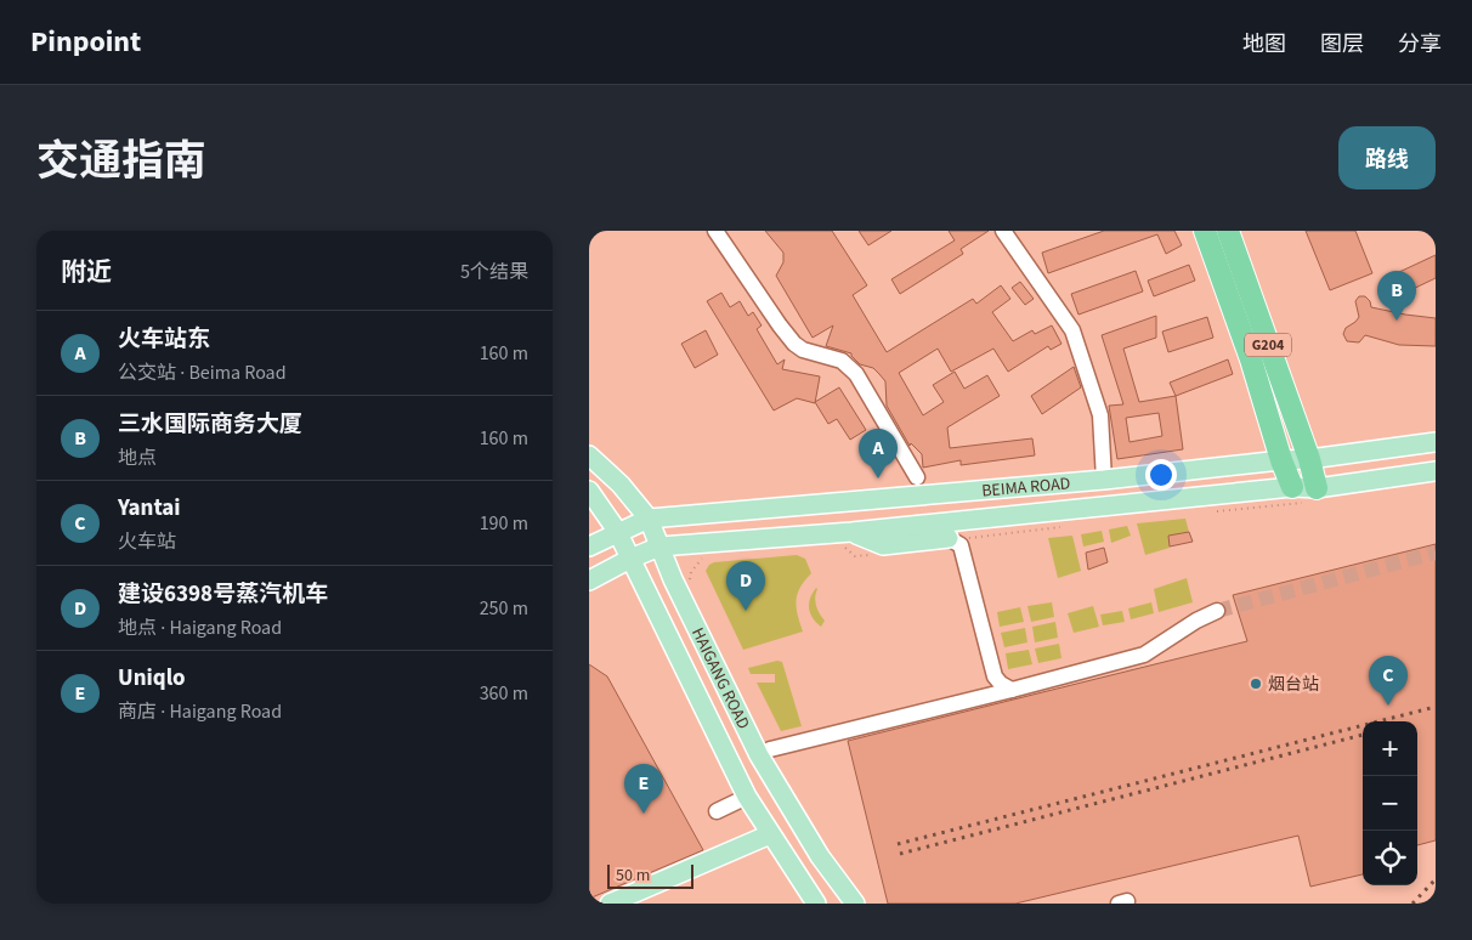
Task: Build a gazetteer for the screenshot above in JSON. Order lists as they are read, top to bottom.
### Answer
{
  "streets": {
    "highway": ["G204"],
    "main road": ["BEIMA ROAD", "HAIGANG ROAD"]
  },
  "crossings": [
    ["G204", "BEIMA ROAD"],
    ["BEIMA ROAD", "HAIGANG ROAD"]
  ],
  "places": ["烟台站"],
  "scale_bar": "50 m",
  "page": {
    "header": "Pinpoint",
    "nav": ["地图", "图层", "分享"],
    "title": "交通指南",
    "buttons": "路线",
    "heading": ["附近", "5个结果"],
    "pins": [
      "B",
      "A",
      "D",
      "C",
      "E"
    ],
    "list": [
      {
        "mark": "A",
        "name": "火车站东",
        "note": "公交站 · Beima Road",
        "value": "160 m"
      },
      {
        "mark": "B",
        "name": "三水国际商务大厦",
        "note": "地点",
        "value": "160 m"
      },
      {
        "mark": "C",
        "name": "Yantai",
        "note": "火车站",
        "value": "190 m"
      },
      {
        "mark": "D",
        "name": "建设6398号蒸汽机车",
        "note": "地点 · Haigang Road",
        "value": "250 m"
      },
      {
        "mark": "E",
        "name": "Uniqlo",
        "note": "商店 · Haigang Road",
        "value": "360 m"
      }
    ],
    "map_buttons": ["+", "−"],
    "scale": "50 m"
  }
}
